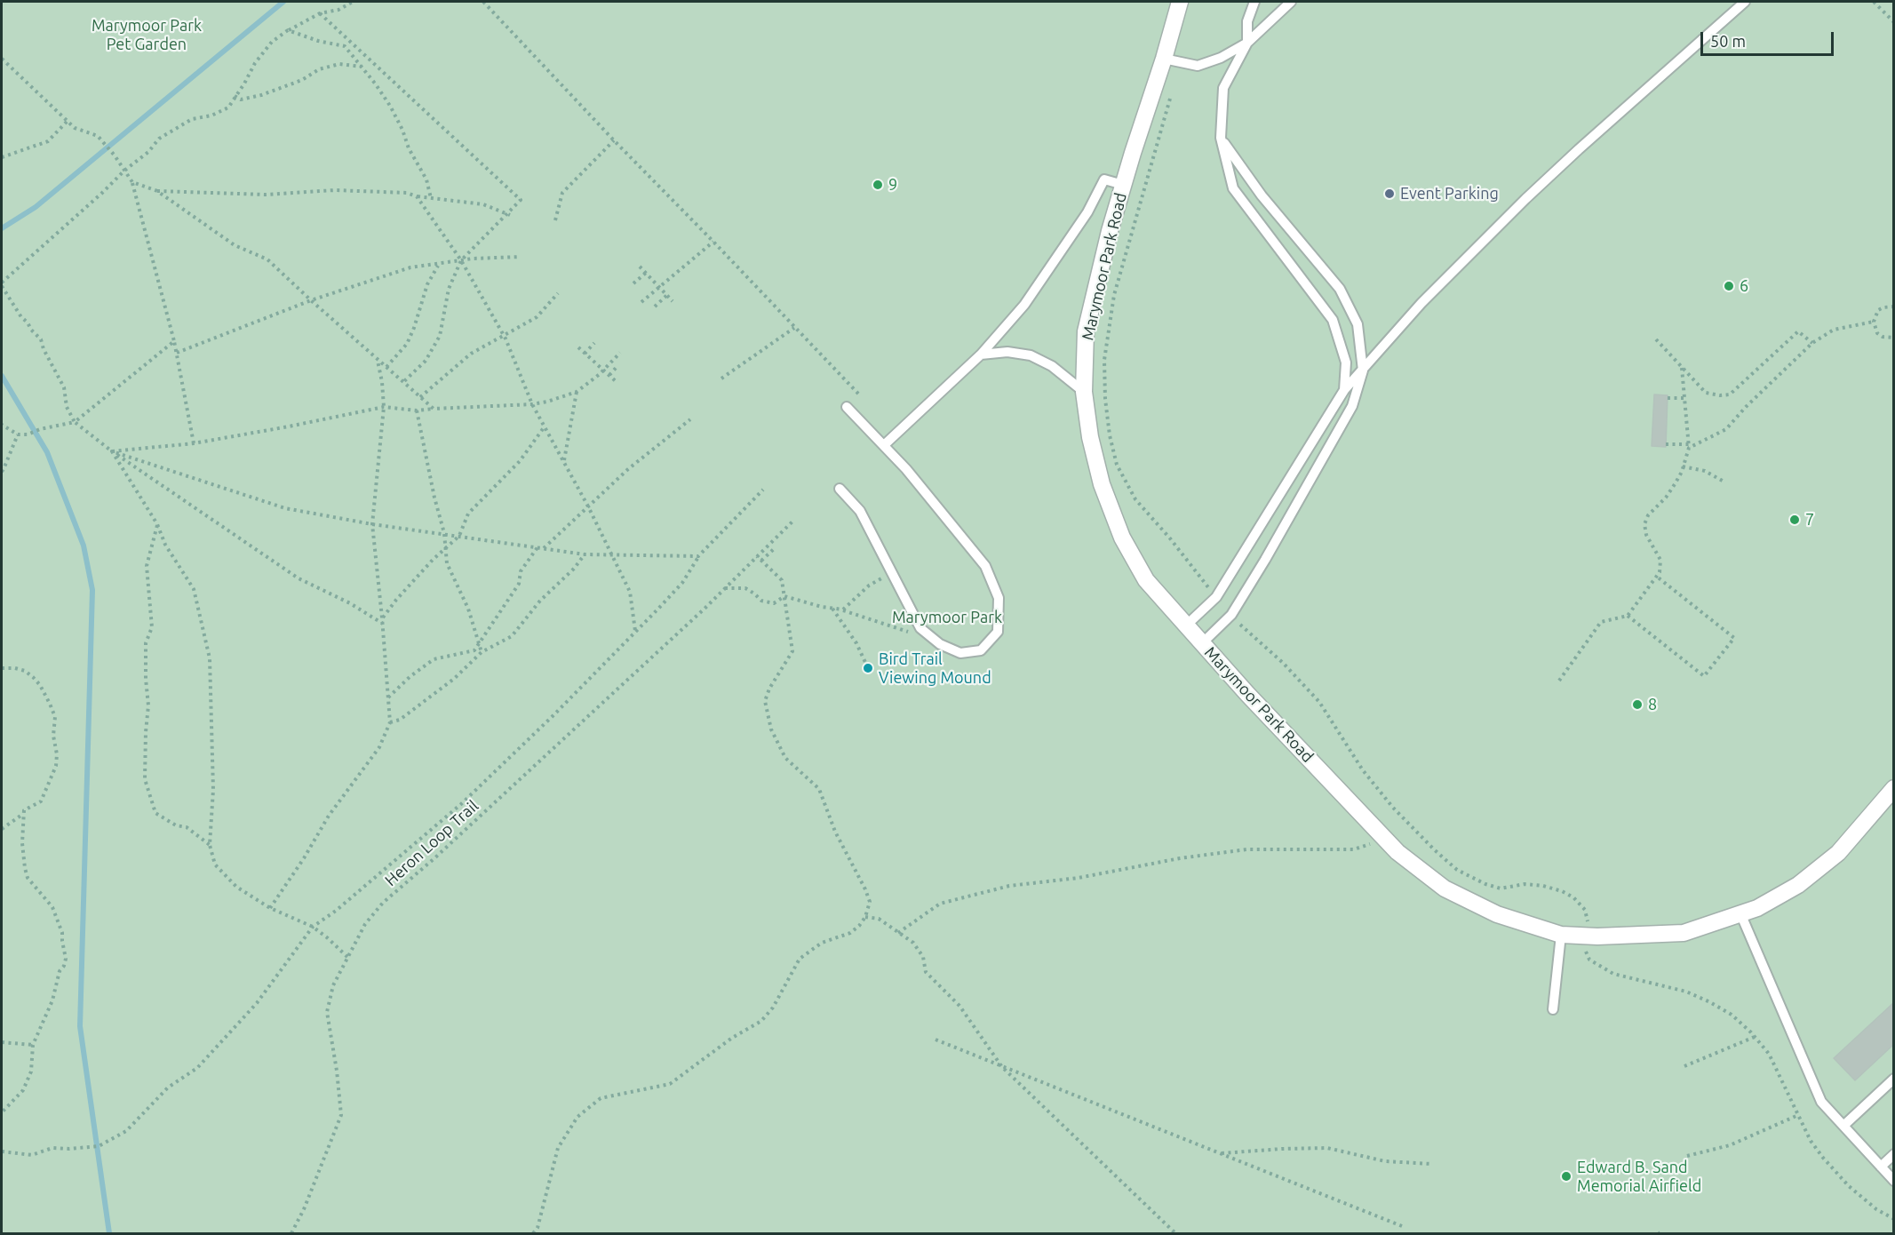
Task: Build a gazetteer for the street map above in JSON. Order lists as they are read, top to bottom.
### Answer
{
  "streets": {
    "street": ["Marymoor Park Road"],
    "path": ["Heron Loop Trail"]
  },
  "parks": ["Marymoor Park Pet Garden", "Marymoor Park"],
  "places": [
    "9",
    "Event Parking",
    "6",
    "7",
    "Bird Trail Viewing Mound",
    "8",
    "Edward B. Sand Memorial Airfield"
  ],
  "scale_bar": "50 m"
}
